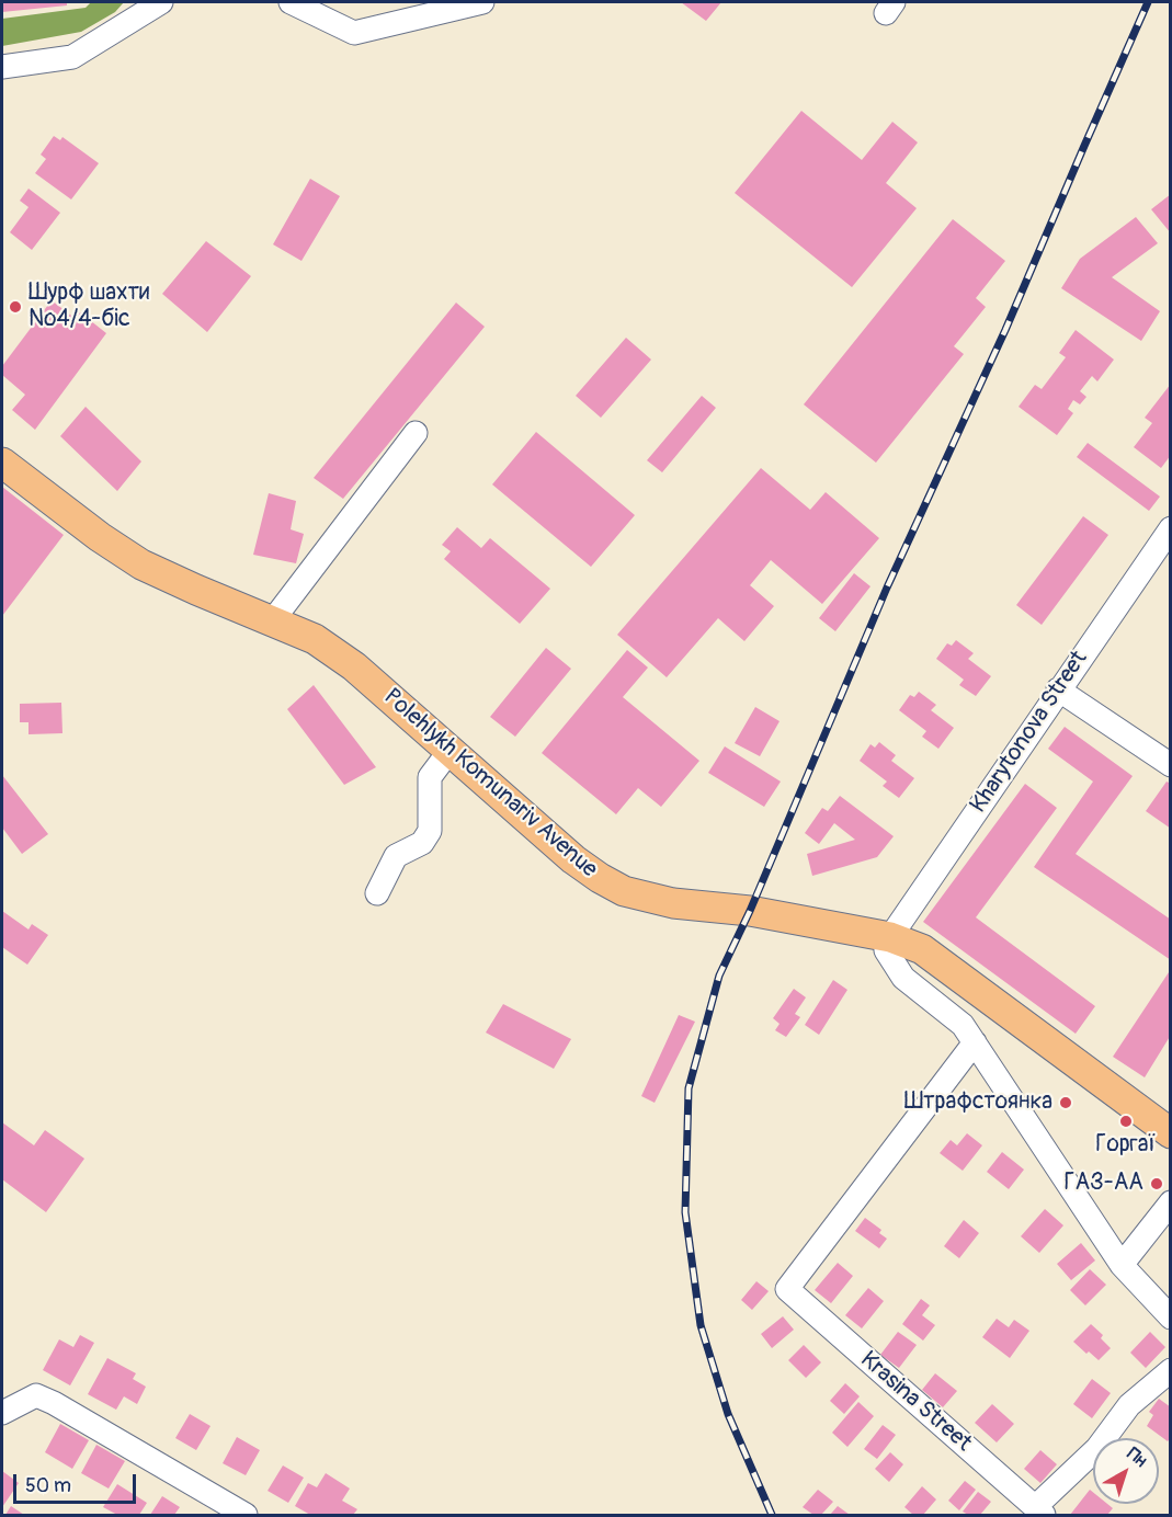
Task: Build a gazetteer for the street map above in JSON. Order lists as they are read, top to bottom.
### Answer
{
  "streets": {
    "main road": ["Polehlykh Komunariv Avenue"],
    "street": ["Kharytonova Street", "Krasina Street"]
  },
  "crossings": [
    ["Kharytonova Street", "Polehlykh Komunariv Avenue"]
  ],
  "places": [
    "Шурф шахти №4/4-біс",
    "Штрафстоянка",
    "Горгаї",
    "ГАЗ-АА"
  ],
  "scale_bar": "50 m",
  "north": "top right"
}
